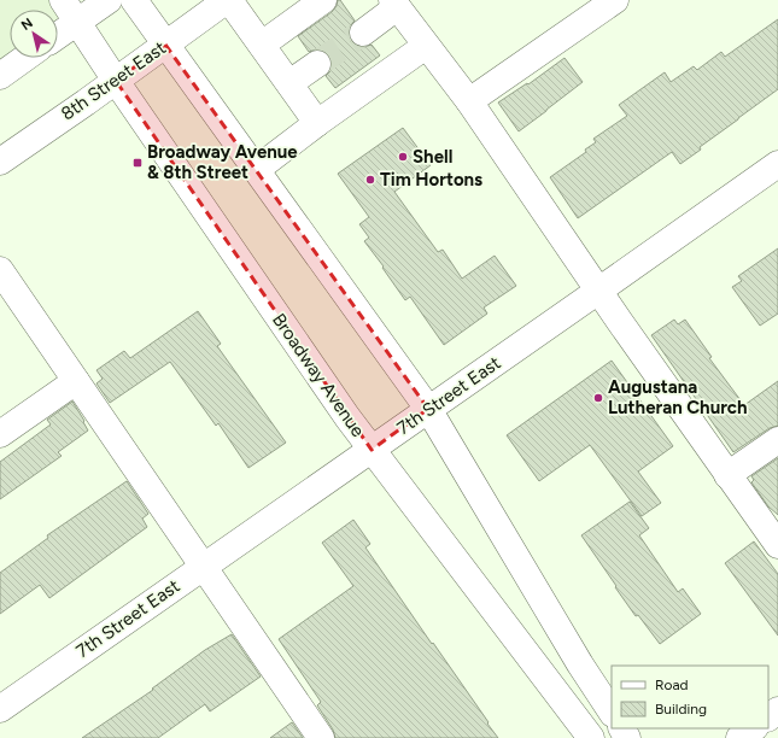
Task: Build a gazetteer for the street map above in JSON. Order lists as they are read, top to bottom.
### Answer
{
  "streets": {
    "main road": ["8th Street East", "Broadway Avenue", "7th Street East"]
  },
  "crossings": [
    ["8th Street East", "Broadway Avenue"],
    ["Broadway Avenue", "7th Street East"]
  ],
  "places": {
    "other": ["Shell", "Tim Hortons", "Augustana Lutheran Church"],
    "transit": ["Broadway Avenue & 8th Street"]
  },
  "legend": ["Road", "Building"],
  "north": "top left"
}
